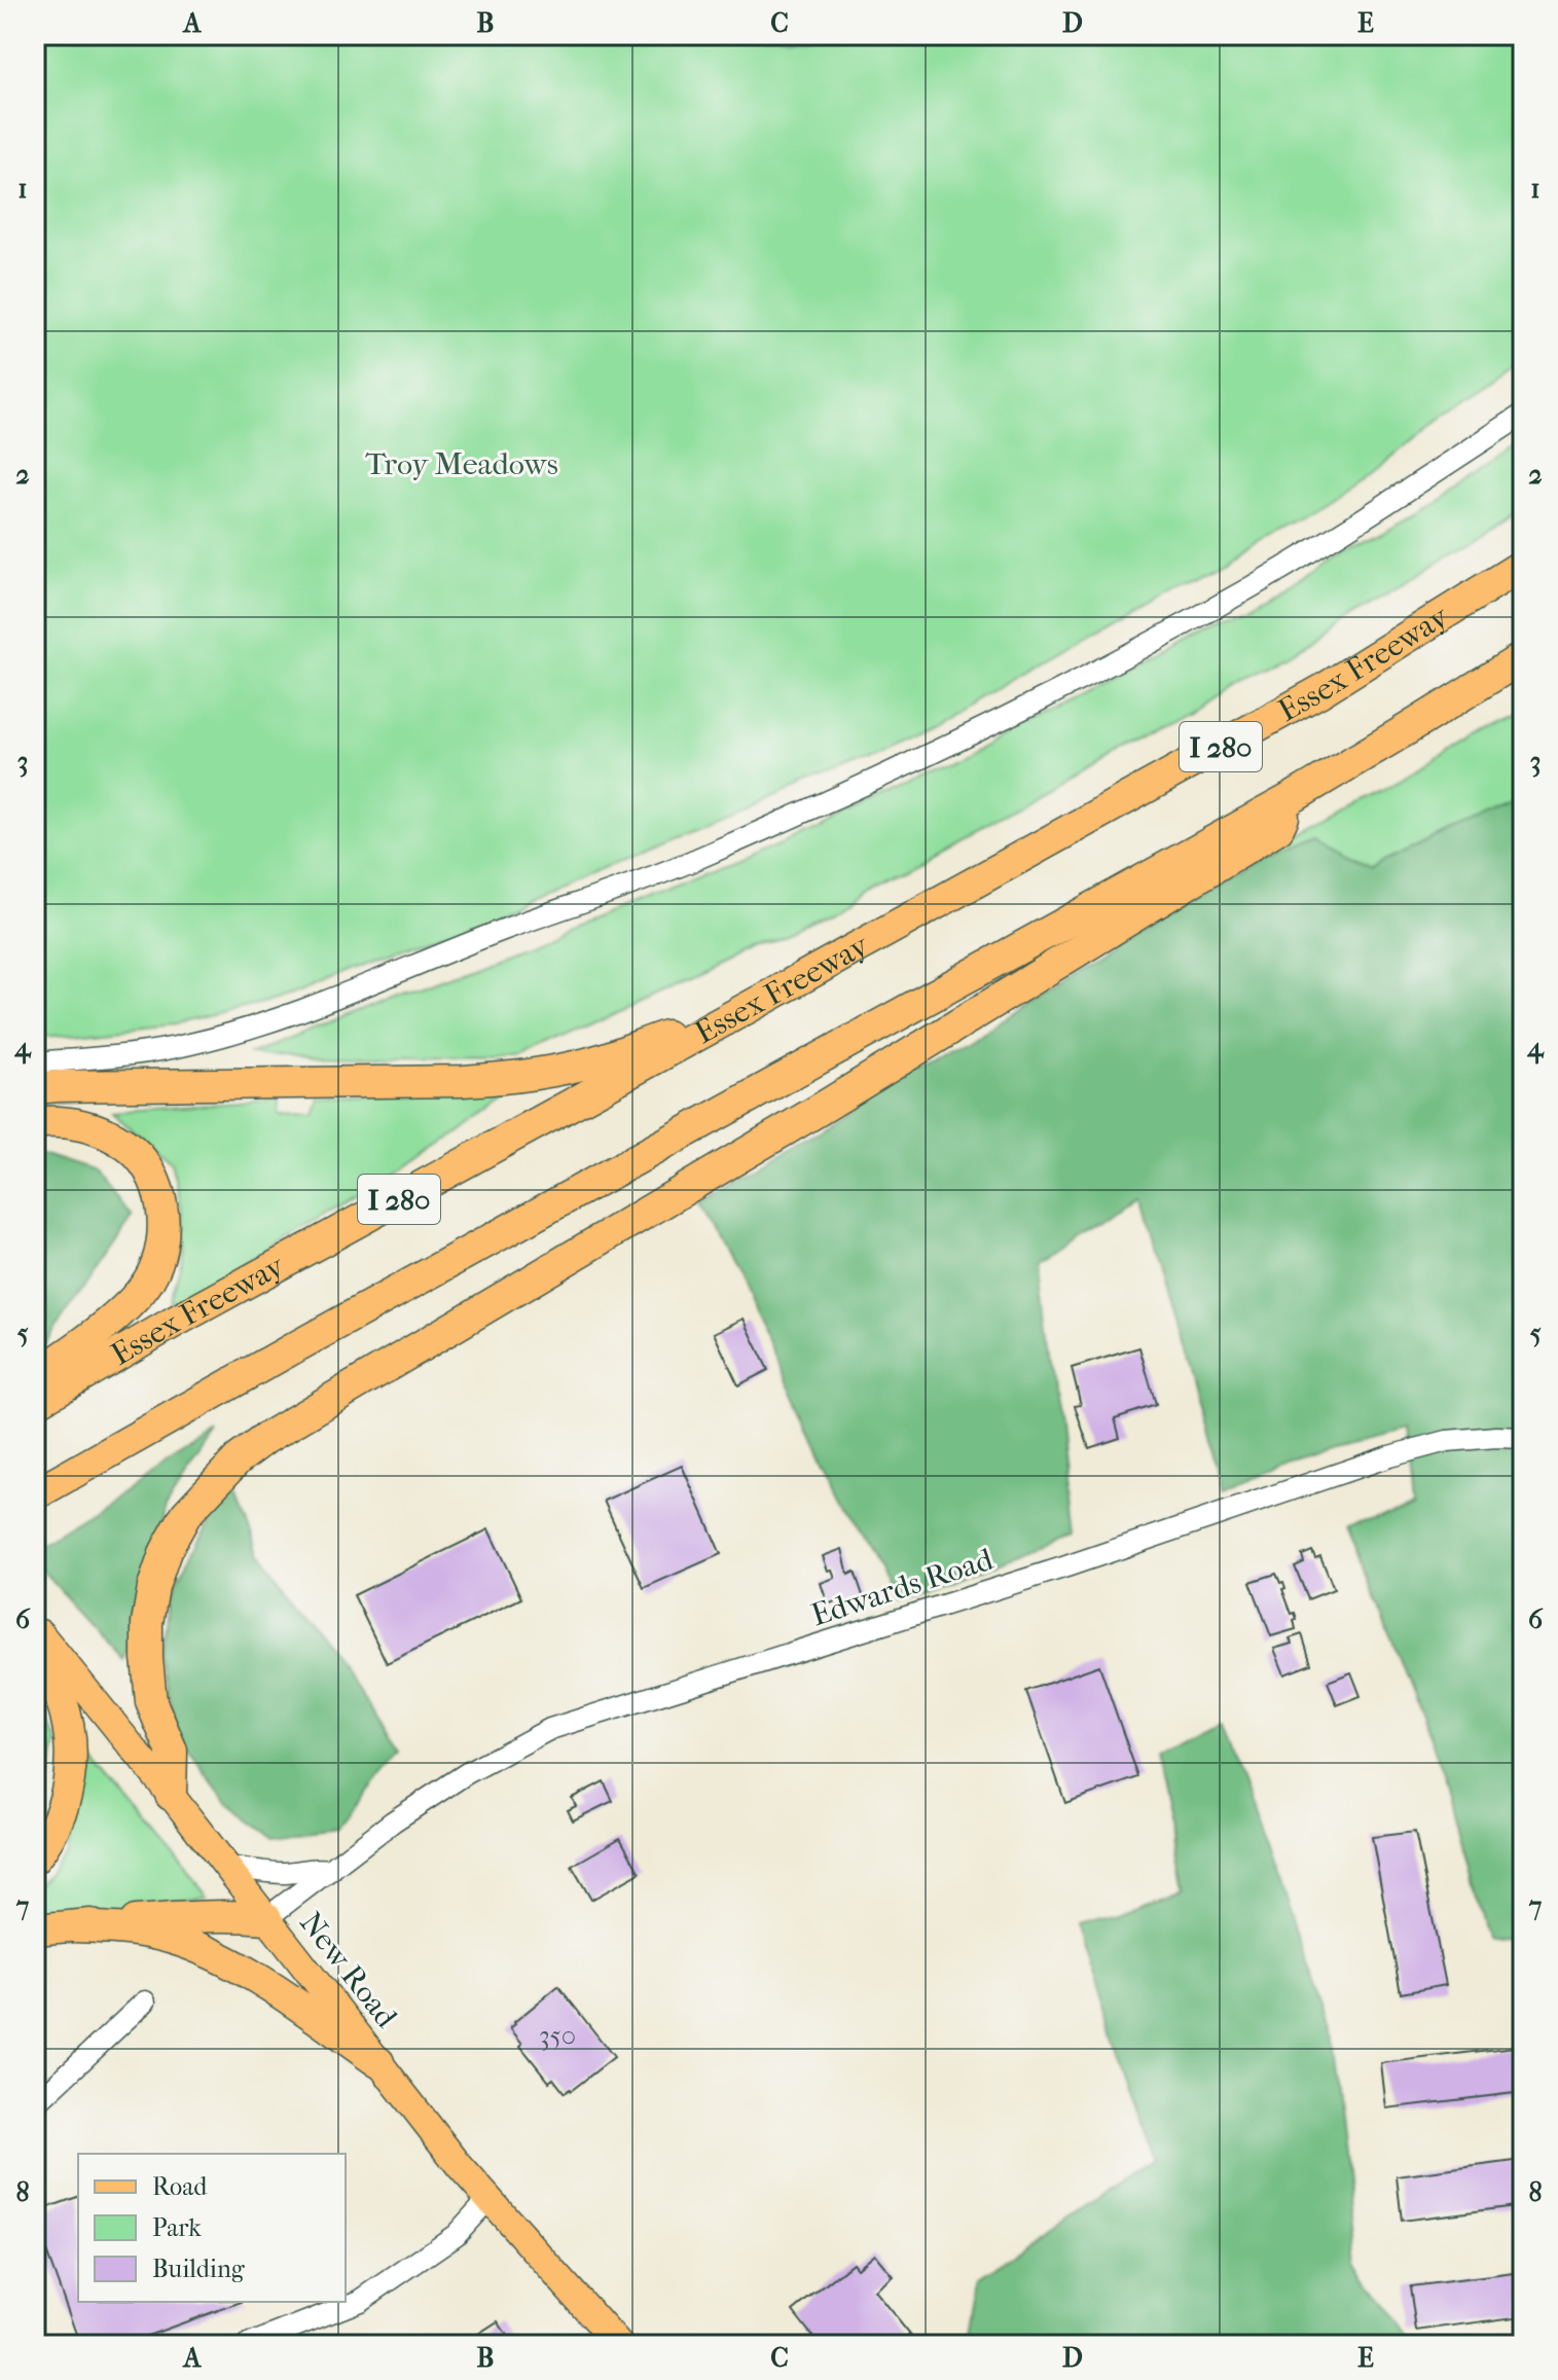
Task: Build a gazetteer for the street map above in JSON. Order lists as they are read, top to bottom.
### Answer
{
  "streets": {
    "highway": ["Essex Freeway", "I 280"],
    "main road": ["New Road"],
    "street": ["Edwards Road"]
  },
  "crossings": [
    ["Edwards Road", "New Road"]
  ],
  "parks": ["Troy Meadows"],
  "house_numbers": ["350"],
  "legend": ["Road", "Park", "Building"],
  "grid": {
    "columns": [
      "A",
      "B",
      "C",
      "D",
      "E"
    ],
    "rows": [
      "1",
      "2",
      "3",
      "4",
      "5",
      "6",
      "7",
      "8"
    ]
  }
}
